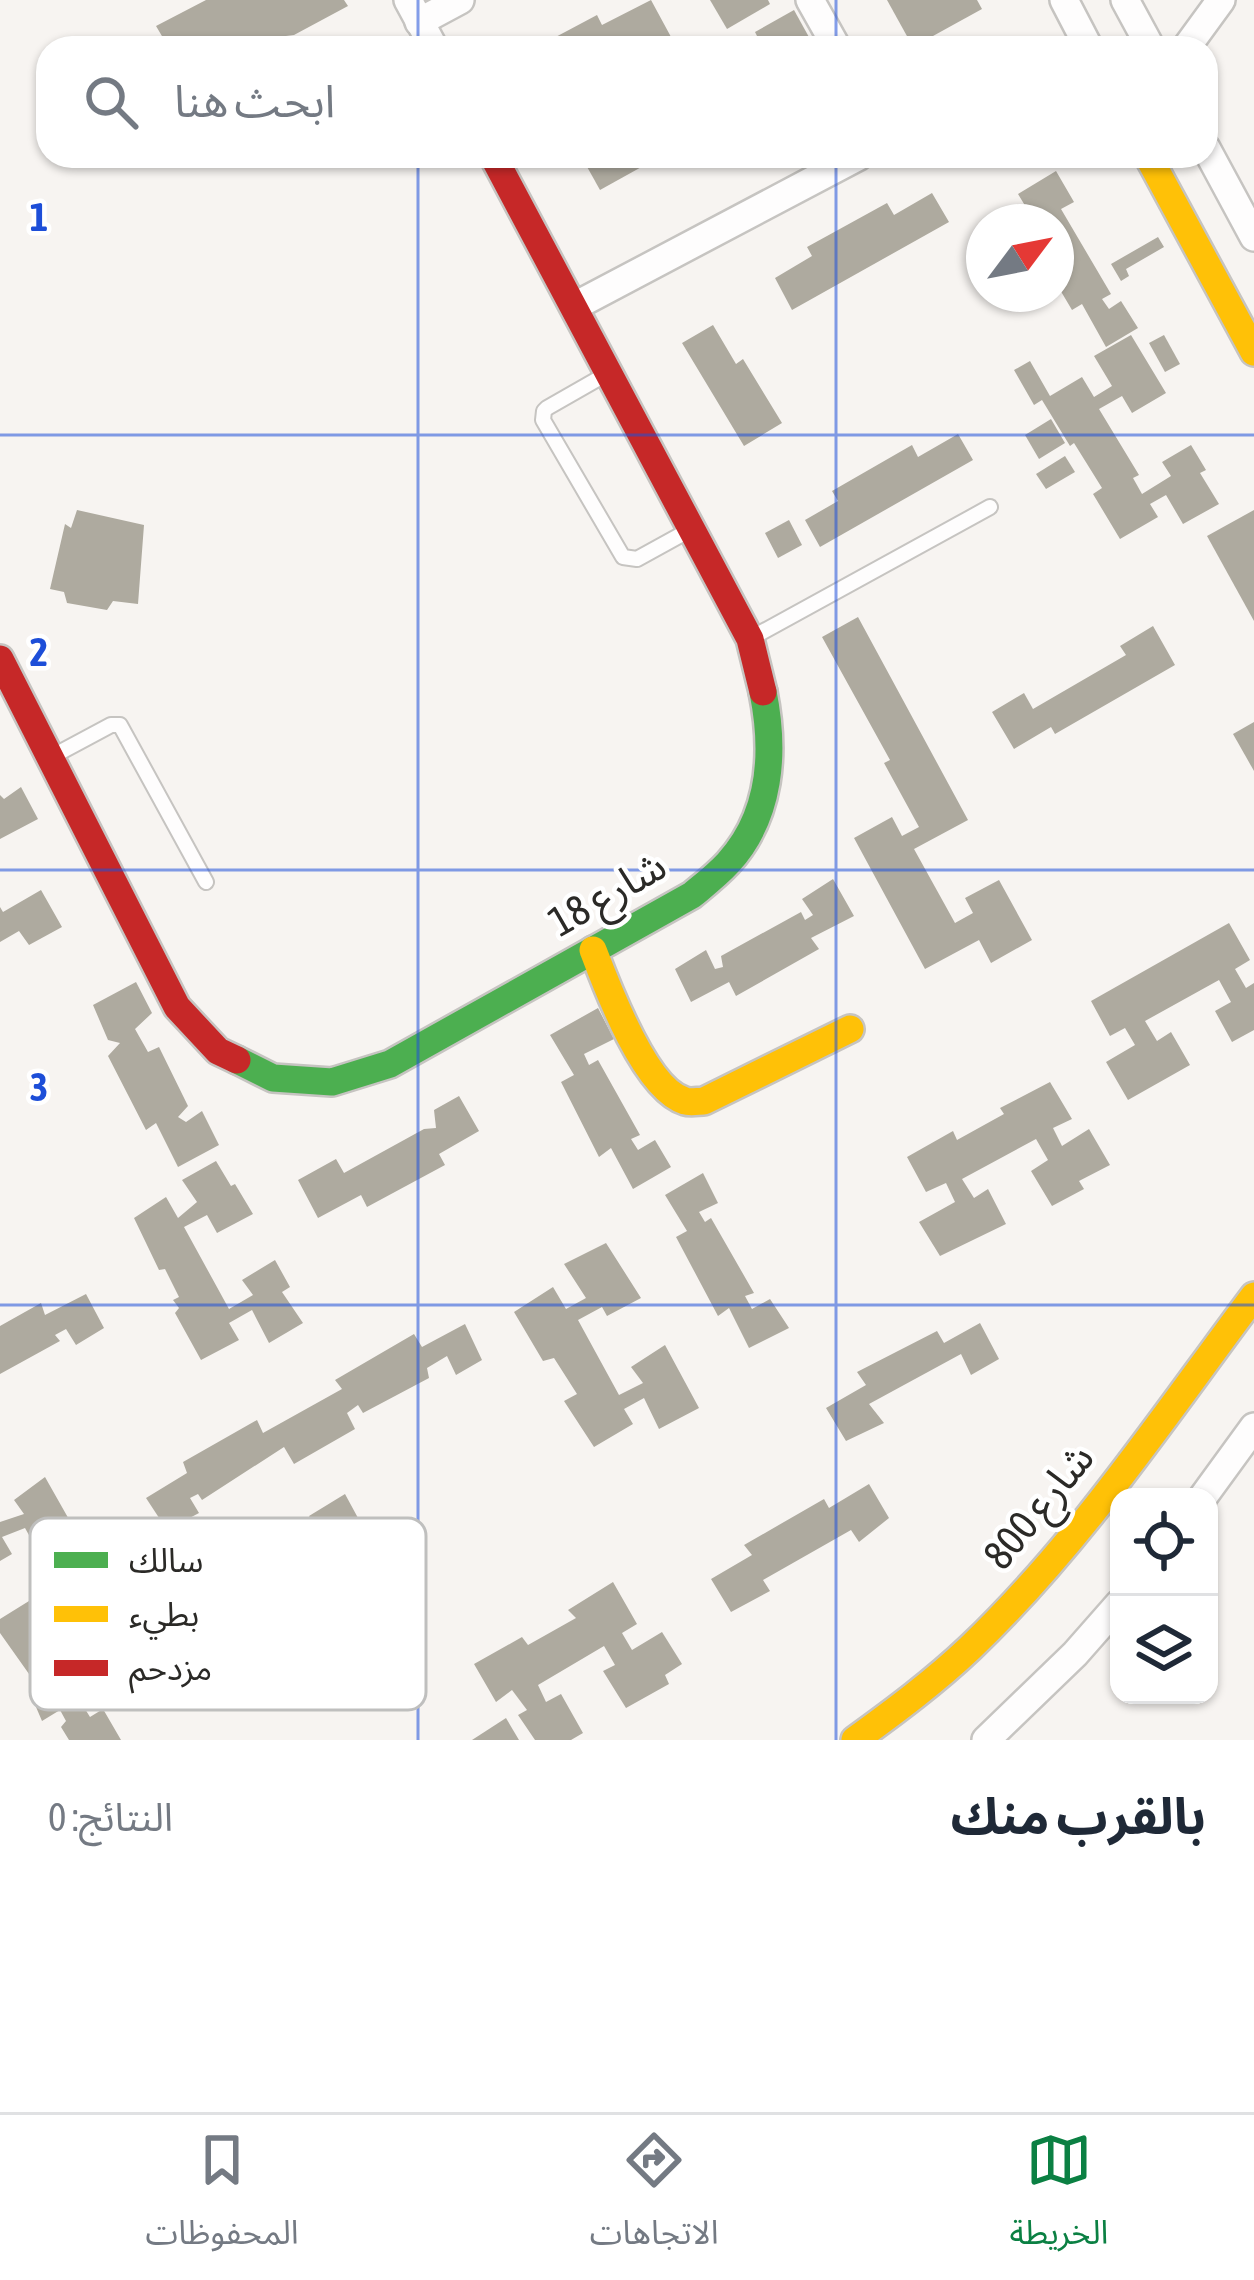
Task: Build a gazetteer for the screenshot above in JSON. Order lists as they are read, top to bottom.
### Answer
{
  "streets": {
    "street": ["شارع 18", "شارع 800"]
  },
  "legend": ["سالك", "بطيء", "مزدحم"],
  "north": "top right",
  "page": {
    "search": "ابحث هنا",
    "heading": ["بالقرب منك", "النتائج: 0"],
    "nav": ["الخريطة", "الاتجاهات", "المحفوظات"]
  },
  "grid": {
    "rows": ["1", "2", "3"]
  }
}
